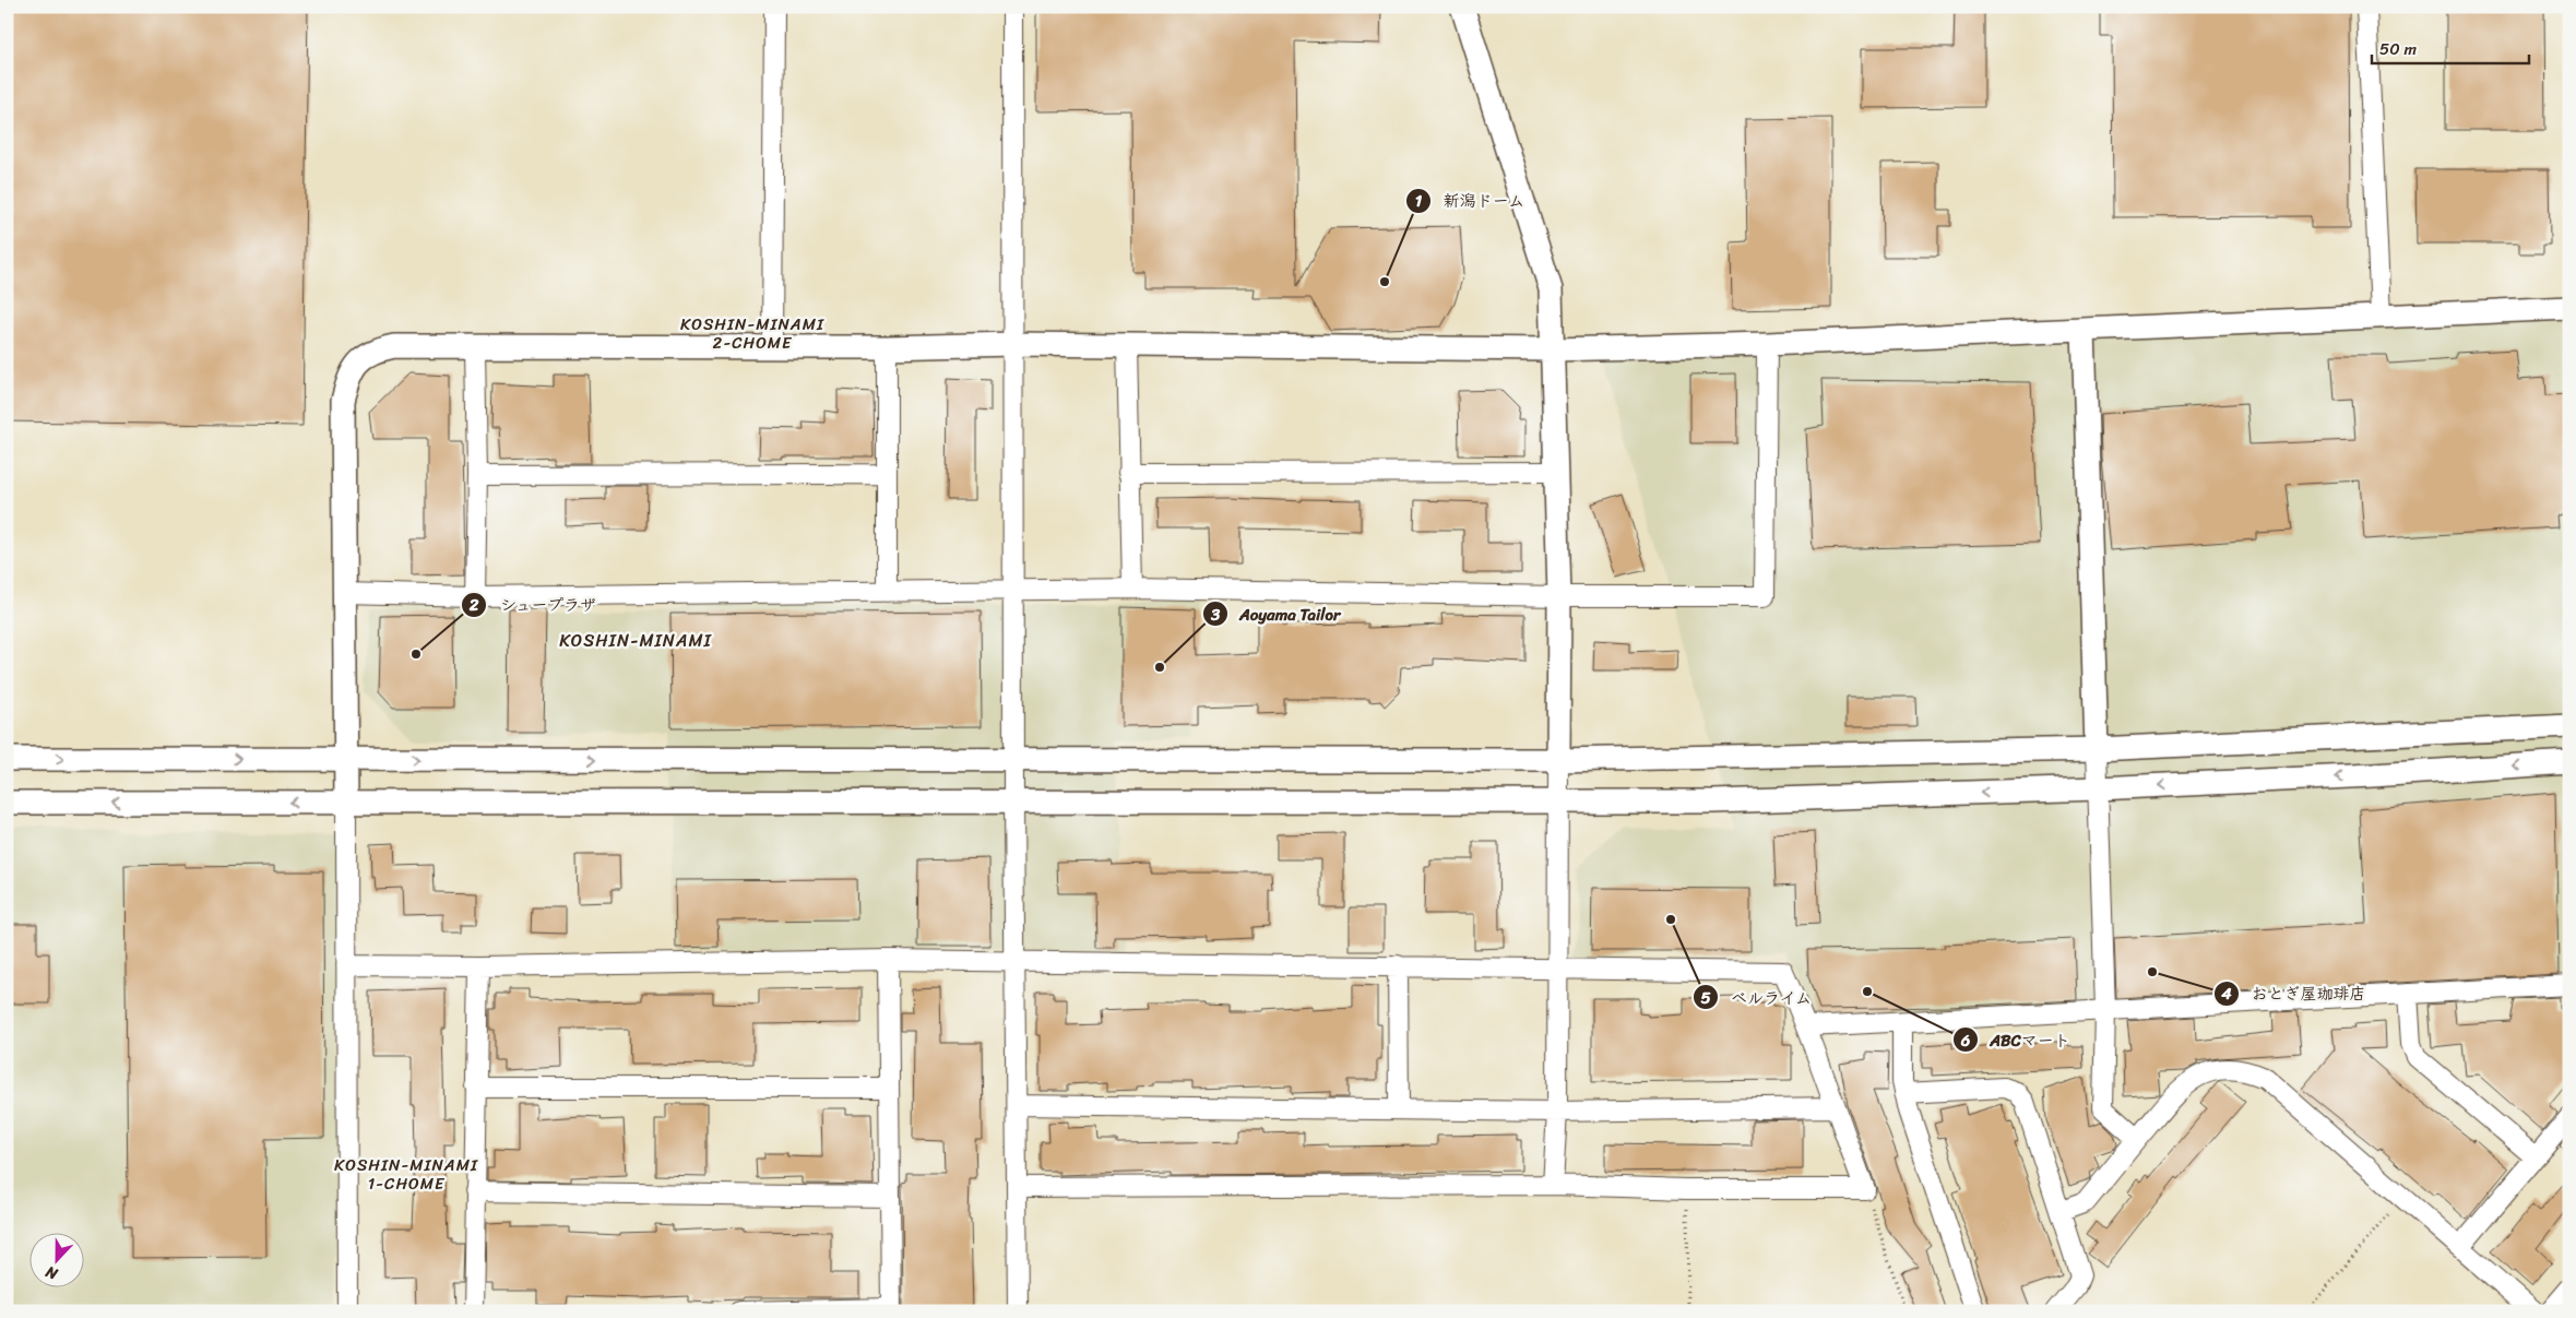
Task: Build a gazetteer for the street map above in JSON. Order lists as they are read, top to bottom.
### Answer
{
  "districts": ["KOSHIN-MINAMI 2-CHOME", "KOSHIN-MINAMI", "KOSHIN-MINAMI 1-CHOME"],
  "places": [
    "新潟ドーム",
    "シュープラザ",
    "Aoyama Tailor",
    "ベルライム",
    "おとぎ屋珈琲店",
    "ABCマート"
  ],
  "scale_bar": "50 m",
  "north": "bottom"
}
